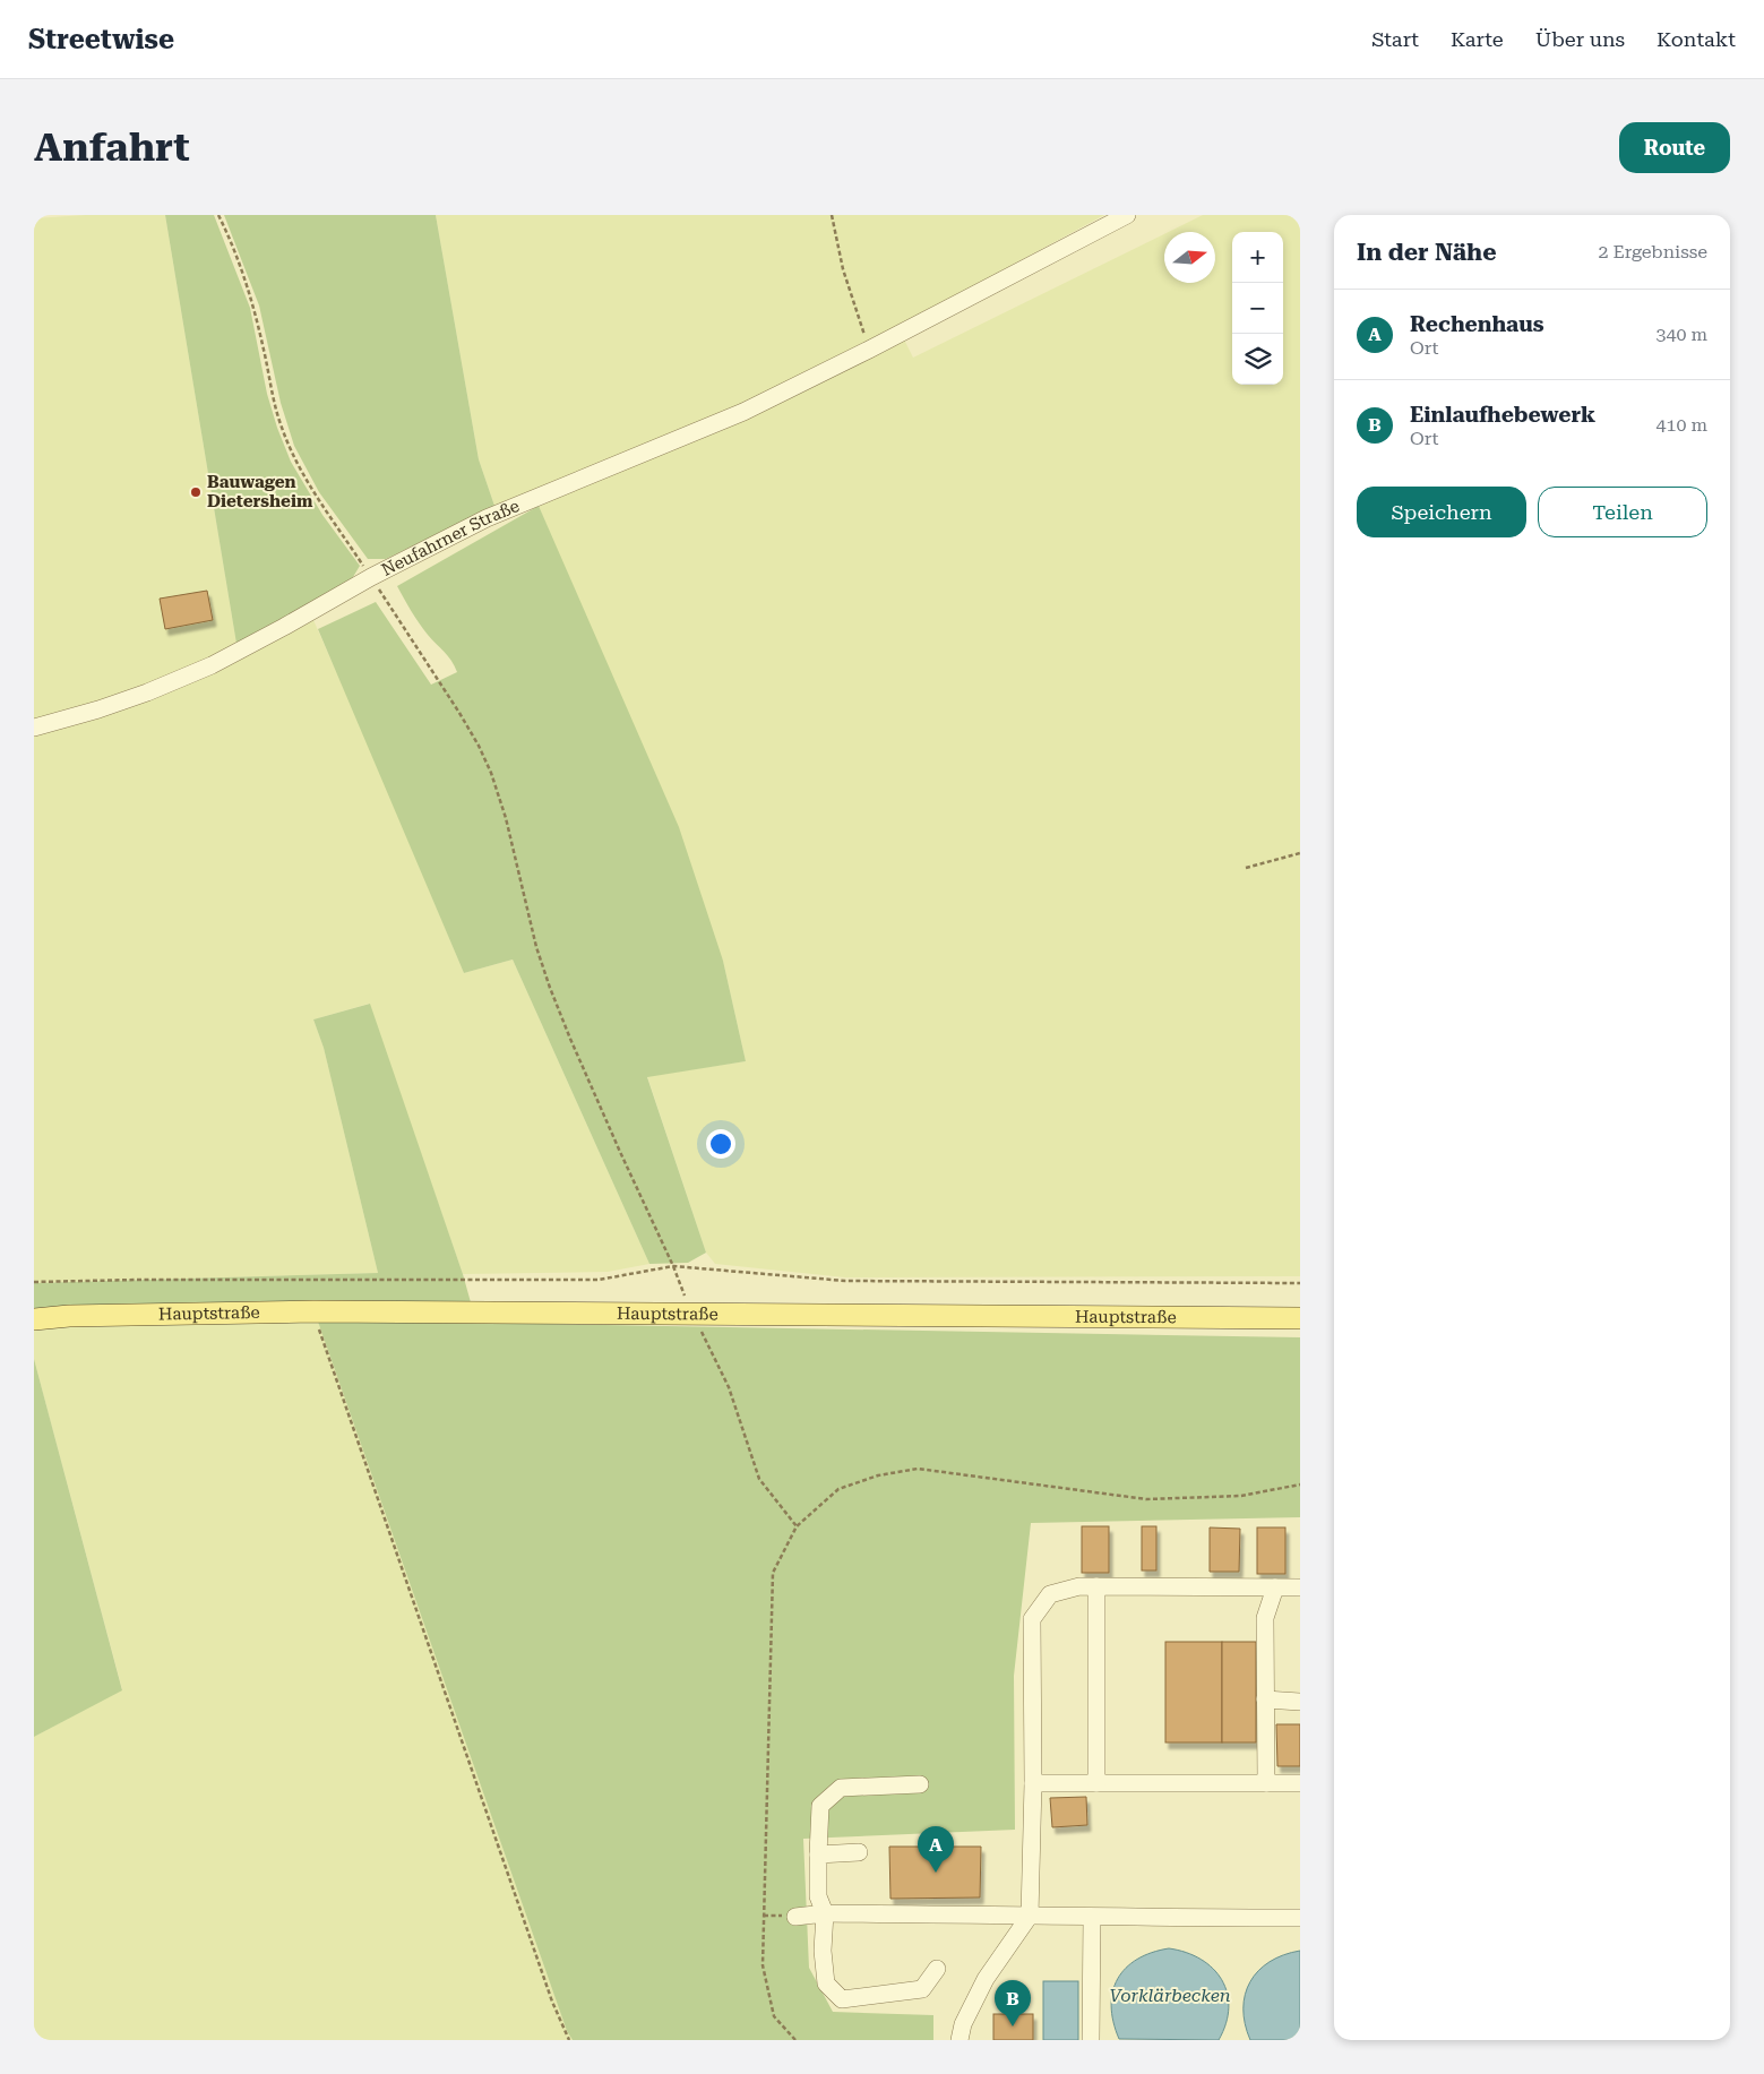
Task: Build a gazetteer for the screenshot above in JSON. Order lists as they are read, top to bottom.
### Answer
{
  "streets": {
    "main road": ["Hauptstraße"],
    "street": ["Neufahrner Straße"]
  },
  "water": ["Vorklärbecken"],
  "places": ["Bauwagen Dietersheim"],
  "north": "right",
  "page": {
    "header": "Streetwise",
    "nav": [
      "Start",
      "Karte",
      "Über uns",
      "Kontakt"
    ],
    "buttons": [
      "Route",
      ["Speichern", "Teilen"]
    ],
    "title": "Anfahrt",
    "heading": ["In der Nähe", "2 Ergebnisse"],
    "map_buttons": ["+", "−"],
    "list": [
      {
        "mark": "A",
        "name": "Rechenhaus",
        "note": "Ort",
        "value": "340 m"
      },
      {
        "mark": "B",
        "name": "Einlaufhebewerk",
        "note": "Ort",
        "value": "410 m"
      }
    ],
    "pins": ["A", "B"]
  }
}
